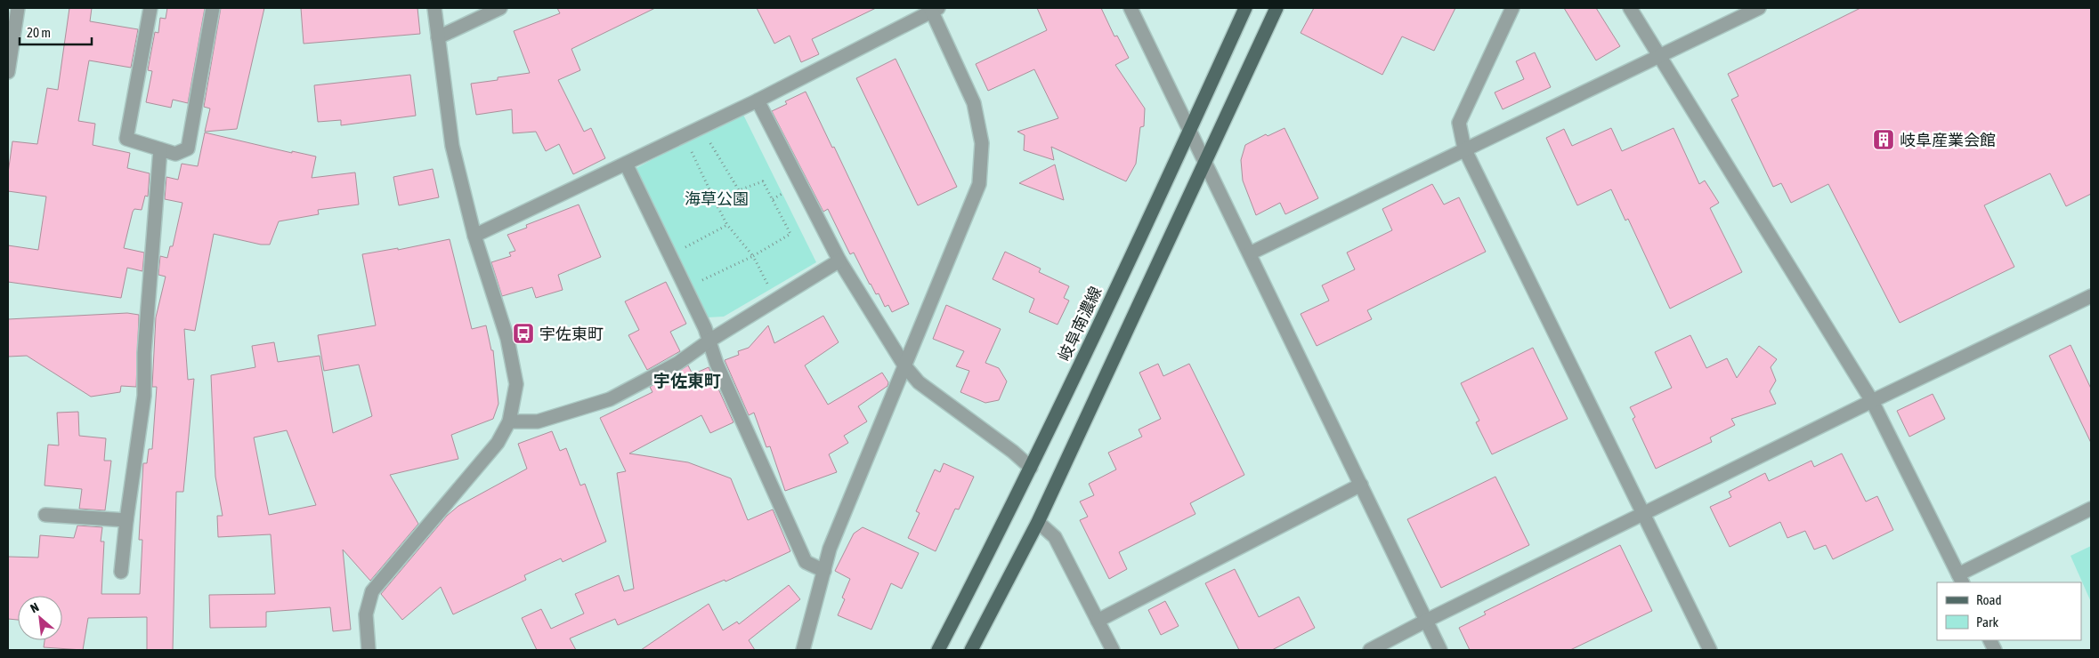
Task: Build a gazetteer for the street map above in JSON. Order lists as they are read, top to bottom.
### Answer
{
  "streets": {
    "main road": ["岐阜南濃線"]
  },
  "districts": ["宇佐東町"],
  "parks": ["海草公園"],
  "places": {
    "building": ["岐阜産業会館"],
    "bus stop": ["宇佐東町"]
  },
  "legend": ["Road", "Park"],
  "scale_bar": "20 m",
  "north": "top left"
}
